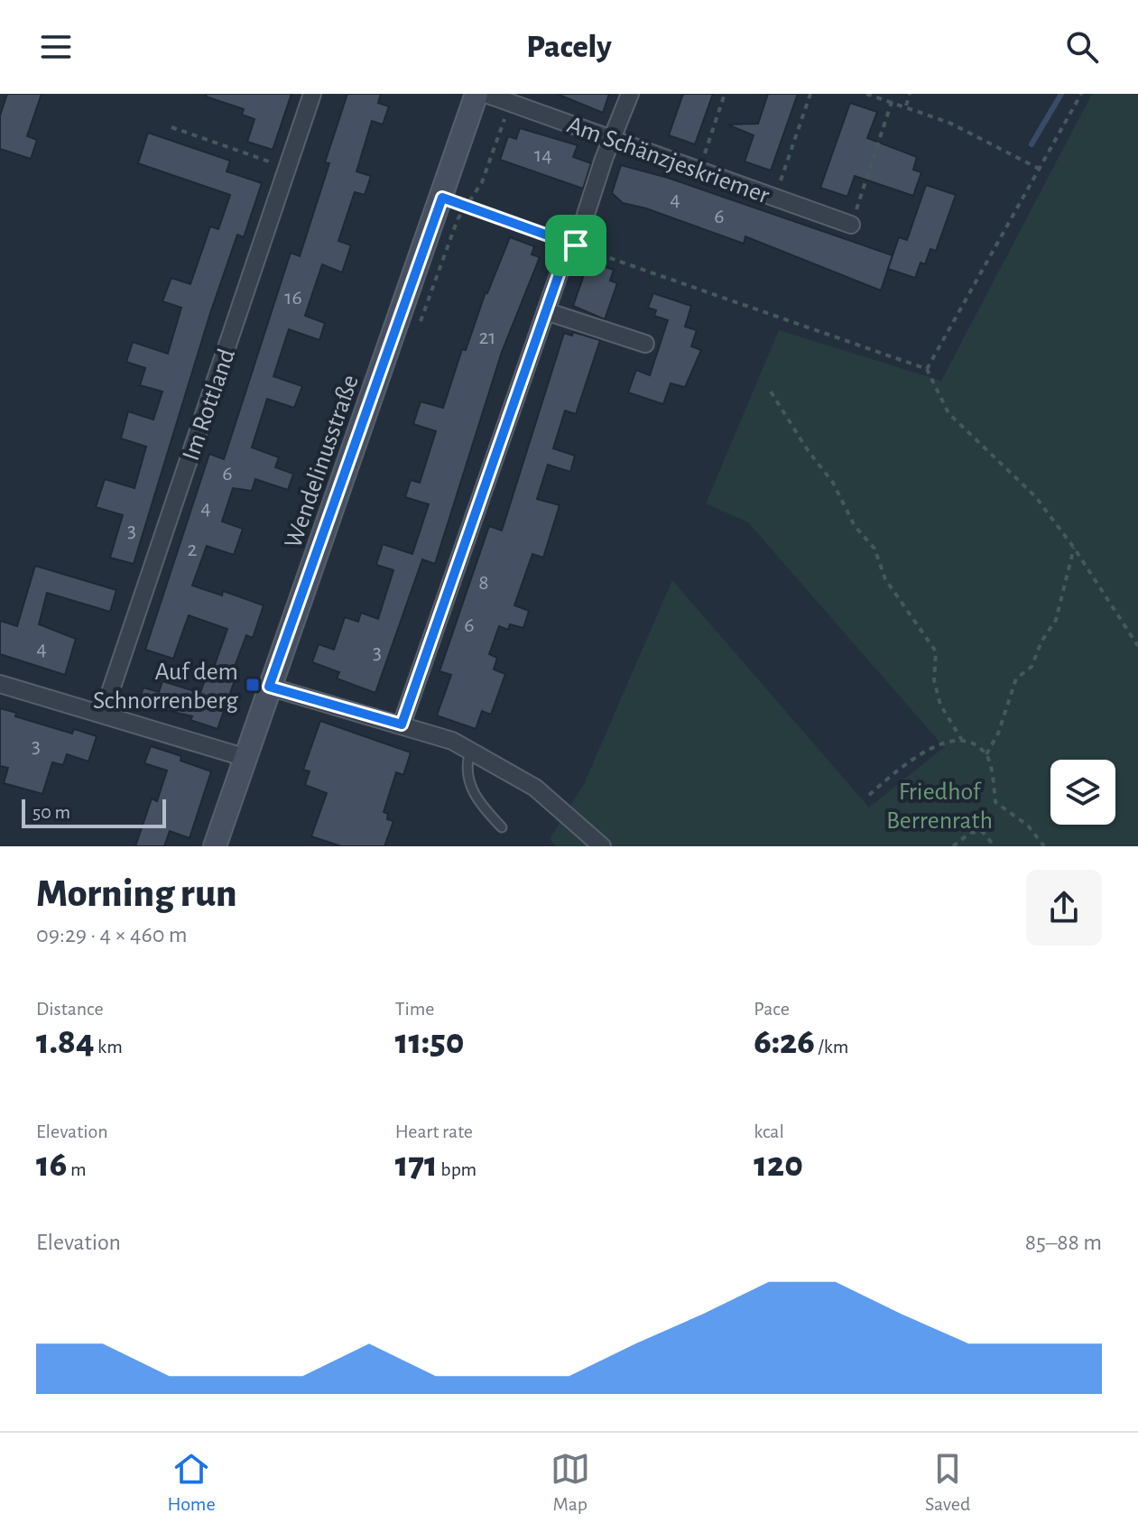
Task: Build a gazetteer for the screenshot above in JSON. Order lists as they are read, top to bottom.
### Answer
{
  "streets": {
    "main road": ["Wendelinusstraße"],
    "street": ["Am Schänzjeskriemer", "Im Rottland"]
  },
  "parks": ["Friedhof Berrenrath"],
  "places": {
    "transit": ["Auf dem Schnorrenberg"]
  },
  "house_numbers": [
    "14",
    "4",
    "6",
    "16",
    "21",
    "6",
    "4",
    "3",
    "2",
    "8",
    "6",
    "4",
    "3",
    "3"
  ],
  "scale_bar": "50 m",
  "page": {
    "header": "Pacely",
    "scale": "50 m",
    "heading": ["Morning run", "09:29 · 4 × 460 m"],
    "stats": [
      ["Distance", "1.84 km"],
      ["Time", "11:50"],
      ["Pace", "6:26 /km"],
      ["Elevation", "16 m"],
      ["Heart rate", "171 bpm"],
      ["kcal", "120"]
    ],
    "chart": ["Elevation", "85–88 m"],
    "tabs": ["Home", "Map", "Saved"]
  }
}
